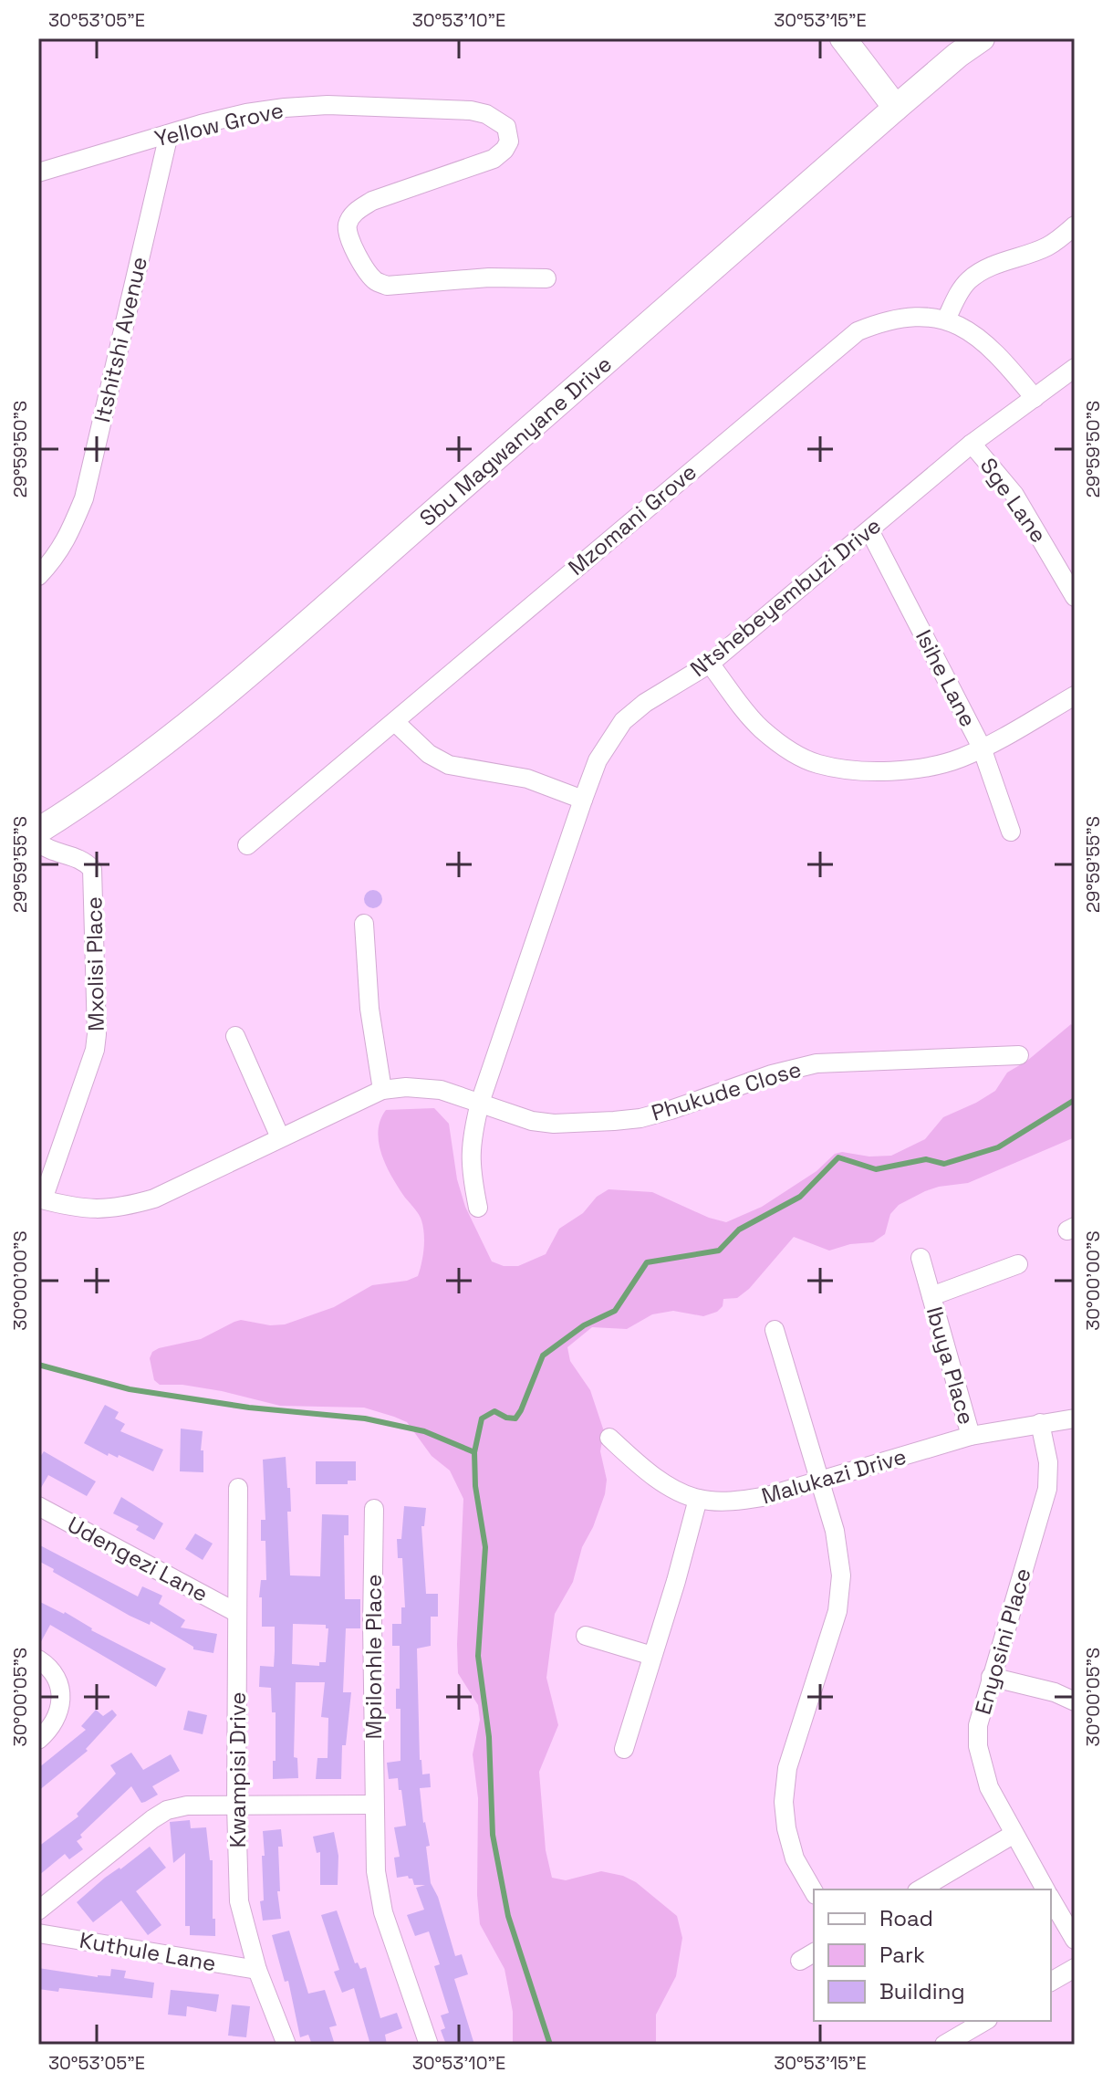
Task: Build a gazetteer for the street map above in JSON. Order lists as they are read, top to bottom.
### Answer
{
  "streets": {
    "main road": ["Sbu Magwanyane Drive"],
    "street": [
      "Yellow Grove",
      "Itshitshi Avenue",
      "Sge Lane",
      "Mzomani Grove",
      "Ntshebeyembuzi Drive",
      "Isihe Lane",
      "Mxolisi Place",
      "Phukude Close",
      "Ibuya Place",
      "Malukazi Drive",
      "Udengezi Lane",
      "Enyosini Place",
      "Mpilonhle Place",
      "Kwampisi Drive",
      "Kuthule Lane"
    ]
  },
  "crossings": [
    ["Yellow Grove", "Itshitshi Avenue"],
    ["Sge Lane", "Ntshebeyembuzi Drive"],
    ["Mzomani Grove", "Ntshebeyembuzi Drive"],
    ["Ntshebeyembuzi Drive", "Isihe Lane"],
    ["Ntshebeyembuzi Drive", "Mxolisi Place"],
    ["Ntshebeyembuzi Drive", "Phukude Close"],
    ["Mxolisi Place", "Phukude Close"],
    ["Ibuya Place", "Malukazi Drive"],
    ["Malukazi Drive", "Enyosini Place"],
    ["Udengezi Lane", "Kwampisi Drive"],
    ["Kwampisi Drive", "Kuthule Lane"]
  ],
  "legend": ["Road", "Park", "Building"],
  "coordinates": [
    "30°53'05\"E",
    "30°53'10\"E",
    "30°53'15\"E",
    "29°59'50\"S",
    "29°59'55\"S",
    "30°00'00\"S",
    "30°00'05\"S"
  ]
}
